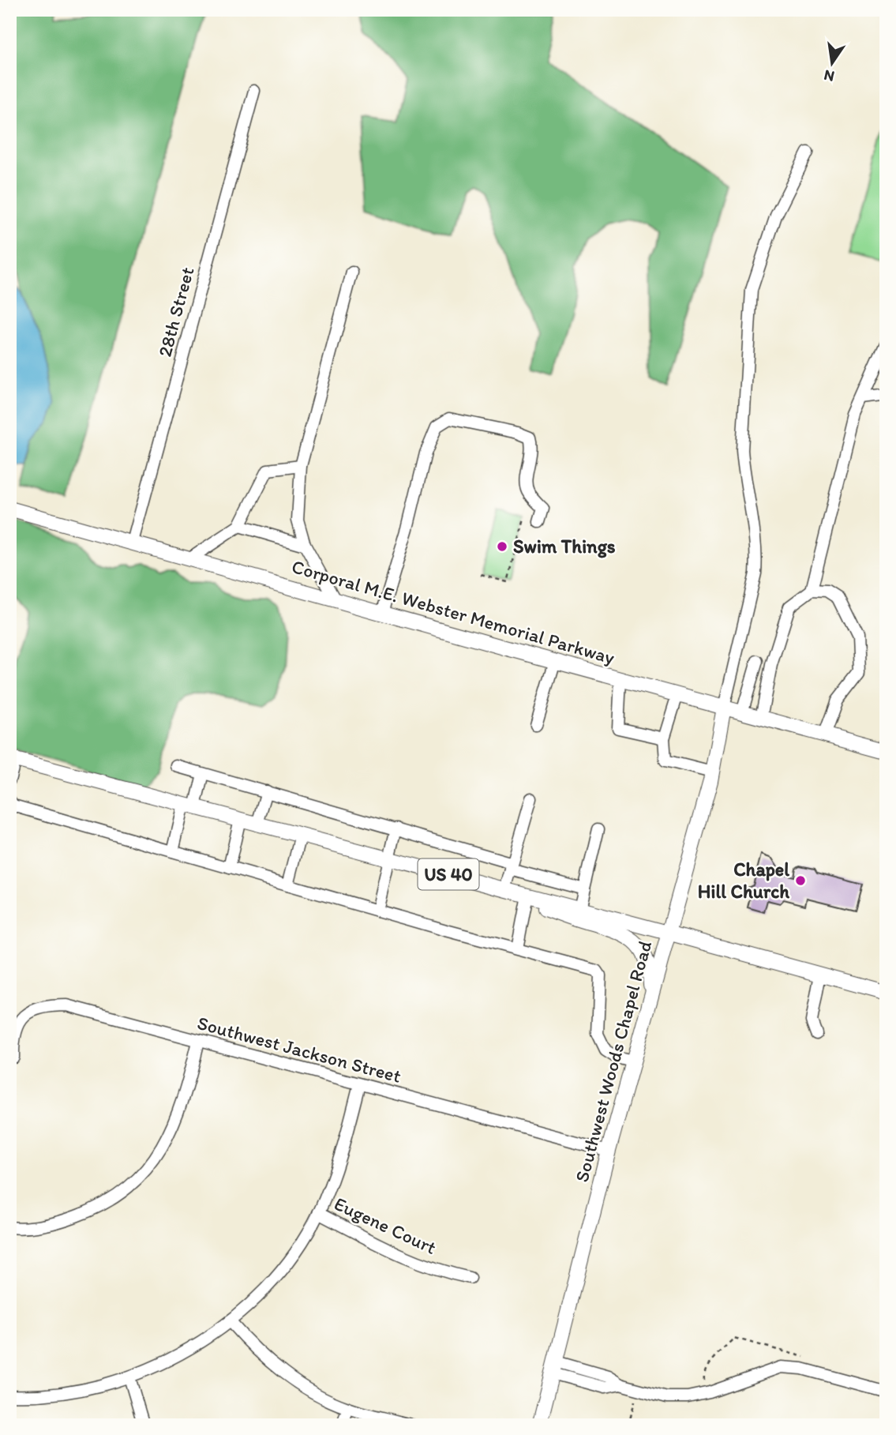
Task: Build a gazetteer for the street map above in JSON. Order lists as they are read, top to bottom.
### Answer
{
  "streets": {
    "main road": ["Corporal M.E. Webster Memorial Parkway", "US 40", "Southwest Woods Chapel Road"],
    "street": ["28th Street", "Southwest Jackson Street", "Eugene Court"]
  },
  "crossings": [
    ["28th Street", "Corporal M.E. Webster Memorial Parkway"],
    ["Corporal M.E. Webster Memorial Parkway", "Southwest Woods Chapel Road"],
    ["US 40", "Southwest Woods Chapel Road"],
    ["Southwest Jackson Street", "Southwest Woods Chapel Road"]
  ],
  "places": ["Swim Things", "Chapel Hill Church"],
  "north": "bottom"
}
